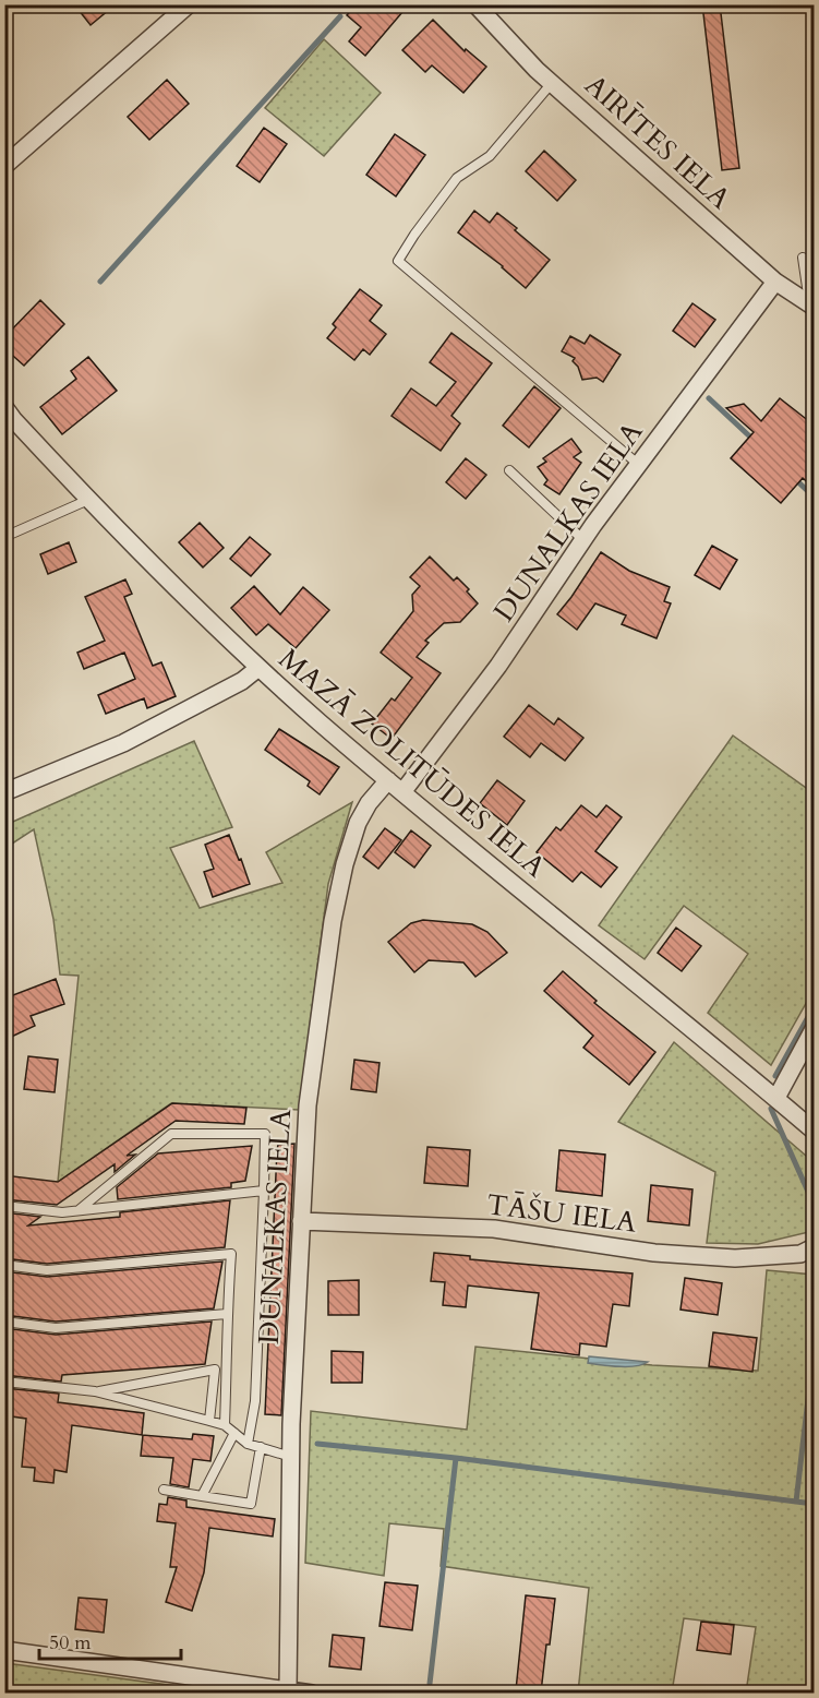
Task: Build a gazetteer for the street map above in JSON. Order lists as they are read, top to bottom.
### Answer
{
  "streets": {
    "street": [
      "AIRĪTES IELA",
      "DUNALKAS IELA",
      "MAZĀ ZOLITŪDES IELA",
      "TĀŠU IELA"
    ]
  },
  "crossings": [
    ["AIRĪTES IELA", "DUNALKAS IELA"],
    ["DUNALKAS IELA", "MAZĀ ZOLITŪDES IELA"],
    ["DUNALKAS IELA", "TĀŠU IELA"]
  ],
  "scale_bar": "50 m"
}
